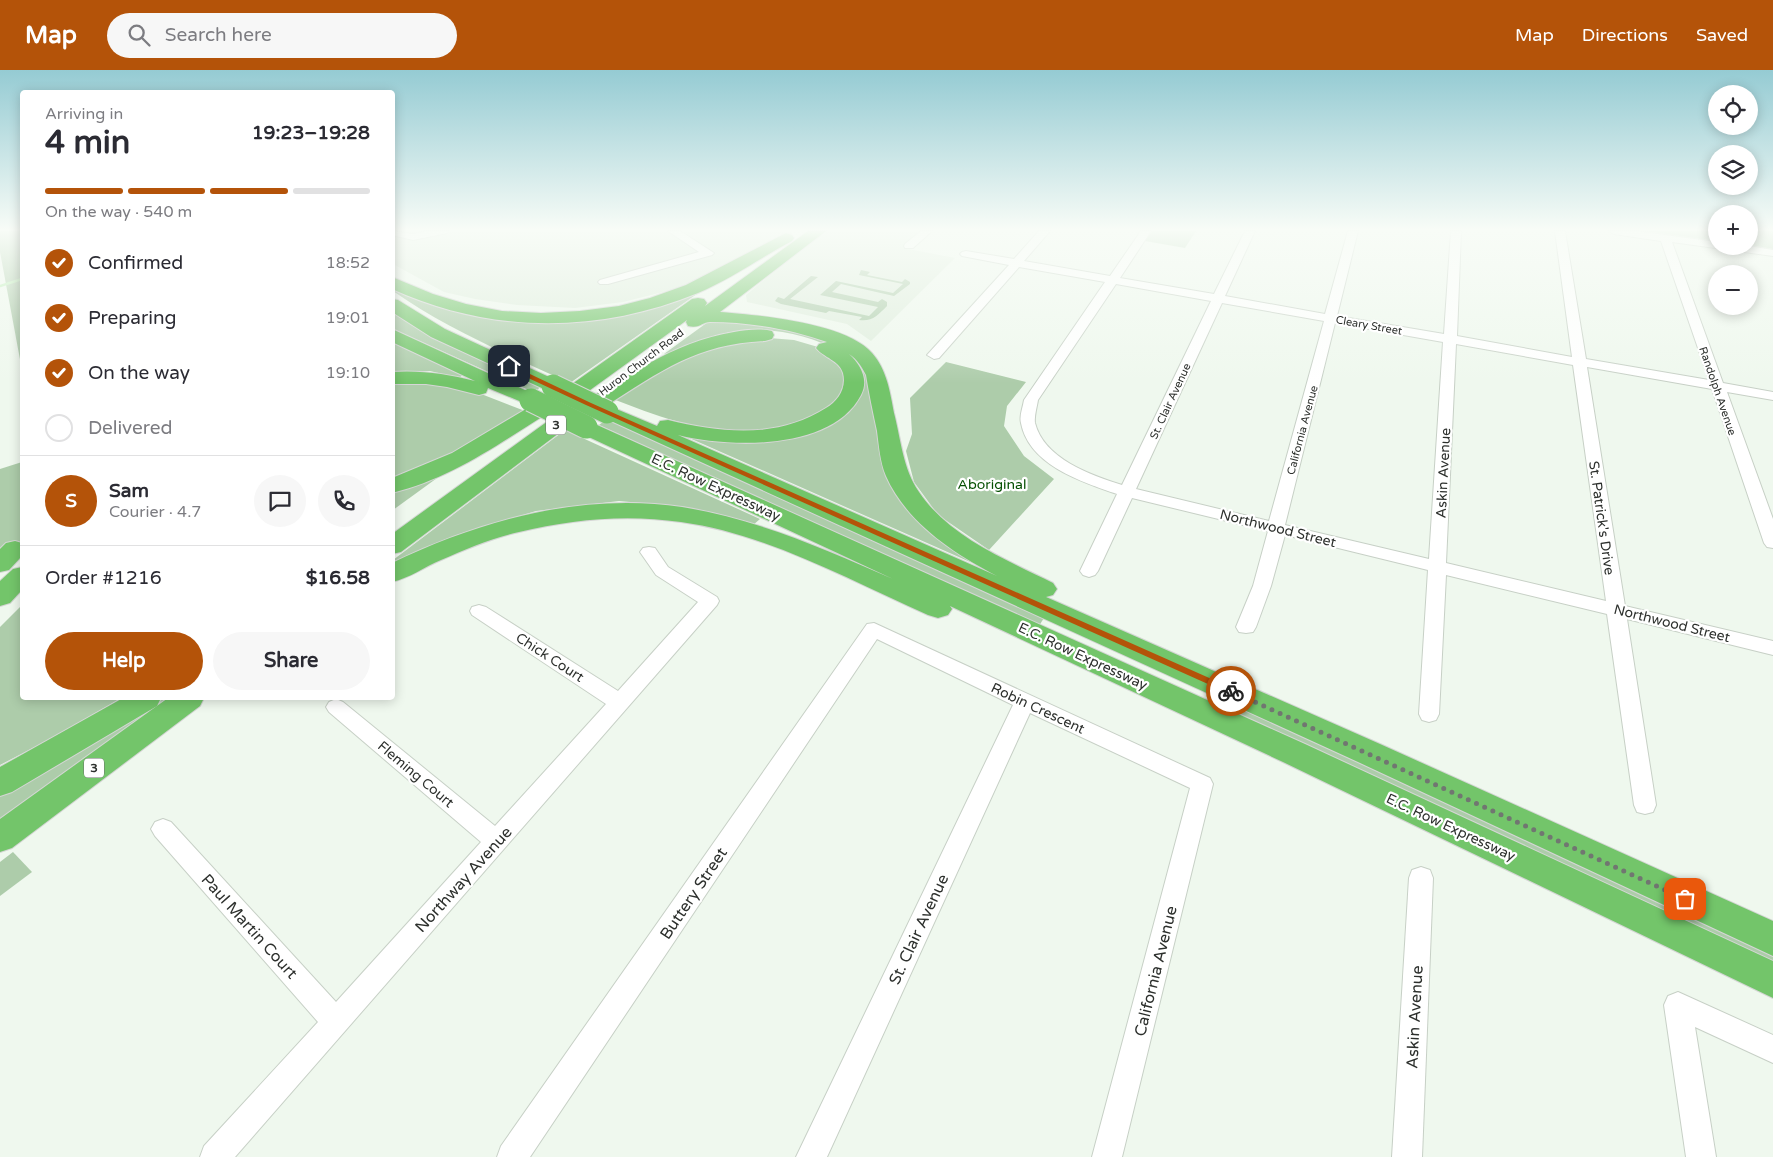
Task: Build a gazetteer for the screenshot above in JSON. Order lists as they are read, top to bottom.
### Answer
{
  "streets": {
    "highway": ["Huron Church Road", "3", "E.C. Row Expressway"],
    "street": [
      "Cleary Street",
      "Randolph Avenue",
      "St. Clair Avenue",
      "California Avenue",
      "Askin Avenue",
      "St. Patrick's Drive",
      "Northwood Street",
      "Chick Court",
      "Robin Crescent",
      "Fleming Court",
      "Northway Avenue",
      "Buttery Street",
      "Paul Martin Court"
    ]
  },
  "crossings": [
    ["Cleary Street", "Randolph Avenue"],
    ["Cleary Street", "St. Clair Avenue"],
    ["Cleary Street", "California Avenue"],
    ["Cleary Street", "Askin Avenue"],
    ["Cleary Street", "St. Patrick's Drive"],
    ["Huron Church Road", "E.C. Row Expressway"],
    ["St. Clair Avenue", "Northwood Street"],
    ["St. Clair Avenue", "Robin Crescent"],
    ["California Avenue", "Northwood Street"],
    ["California Avenue", "Robin Crescent"],
    ["Askin Avenue", "Northwood Street"],
    ["St. Patrick's Drive", "Northwood Street"],
    ["Chick Court", "Northway Avenue"],
    ["Robin Crescent", "Buttery Street"],
    ["Fleming Court", "Northway Avenue"],
    ["Northway Avenue", "Paul Martin Court"]
  ],
  "parks": ["Aboriginal"],
  "page": {
    "header": "Map",
    "search": "Search here",
    "nav": ["Map", "Directions", "Saved"],
    "map_buttons": ["+", "−"],
    "heading": ["4 min", "Arriving in", "19:23–19:28"],
    "panel": [
      "Sam",
      "Courier · 4.7",
      "Order #1216",
      "$16.58"
    ],
    "bar": "On the way · 540 m",
    "list": [
      ["Confirmed", "18:52"],
      ["Preparing", "19:01"],
      ["On the way", "19:10"],
      "Delivered"
    ],
    "round": "S",
    "buttons": ["Help", "Share"]
  }
}
